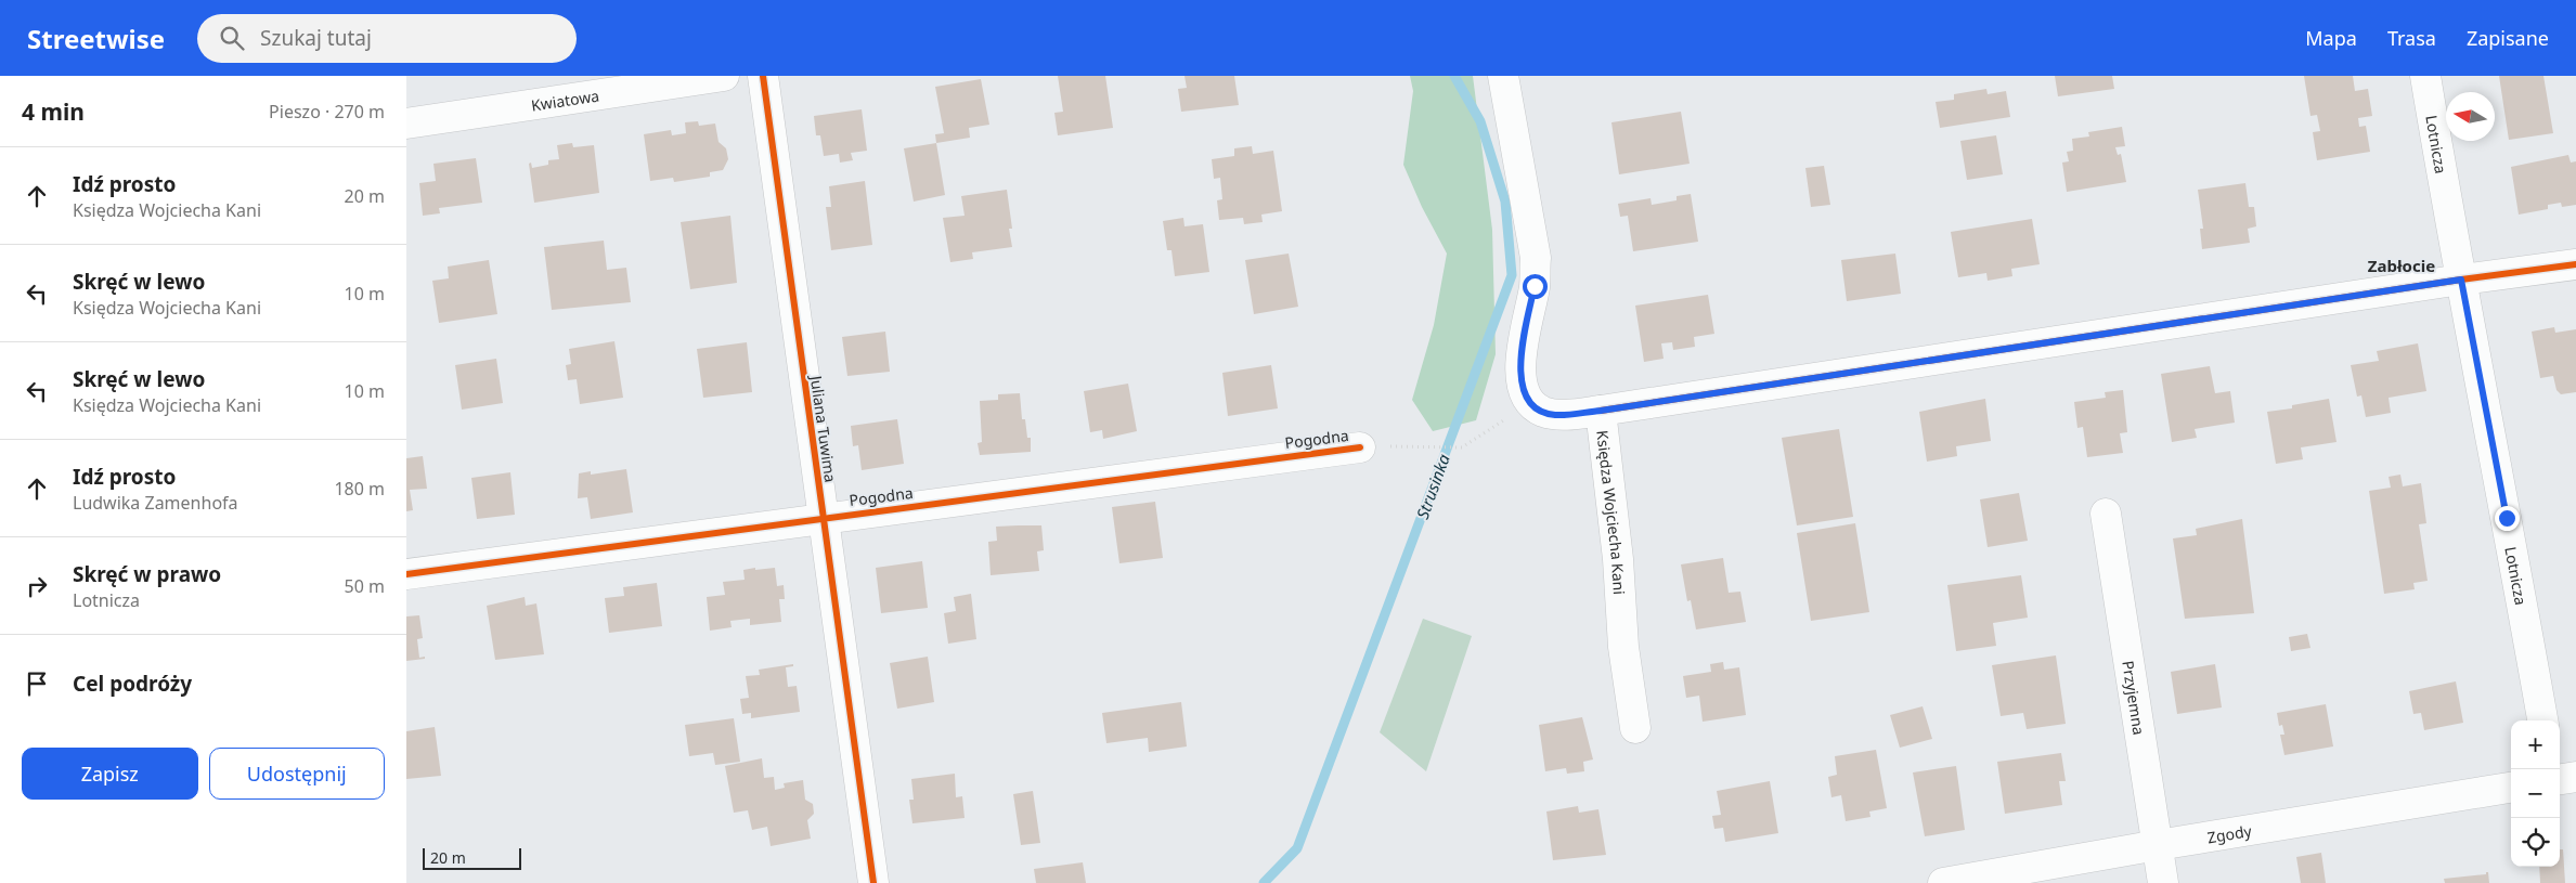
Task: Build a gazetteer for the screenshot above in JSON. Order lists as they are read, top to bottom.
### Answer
{
  "streets": {
    "street": [
      "Kwiatowa",
      "Lotnicza",
      "Juliana Tuwima",
      "Pogodna",
      "Księdza Wojciecha Kani",
      "Przyjemna",
      "Zgody"
    ]
  },
  "crossings": [
    ["Juliana Tuwima", "Pogodna"],
    ["Przyjemna", "Zgody"]
  ],
  "districts": ["Zabłocie"],
  "water": ["Strusinka"],
  "scale_bar": "20 m",
  "north": "left",
  "page": {
    "header": "Streetwise",
    "search": "Szukaj tutaj",
    "nav": ["Mapa", "Trasa", "Zapisane"],
    "heading": ["4 min", "Pieszo · 270 m"],
    "list": [
      ["Idź prosto", "Księdza Wojciecha Kani", "20 m"],
      ["Skręć w lewo", "Księdza Wojciecha Kani", "10 m"],
      ["Skręć w lewo", "Księdza Wojciecha Kani", "10 m"],
      ["Idź prosto", "Ludwika Zamenhofa", "180 m"],
      ["Skręć w prawo", "Lotnicza", "50 m"],
      "Cel podróży"
    ],
    "map_buttons": ["+", "−"],
    "buttons": ["Zapisz", "Udostępnij"],
    "scale": "20 m"
  }
}
